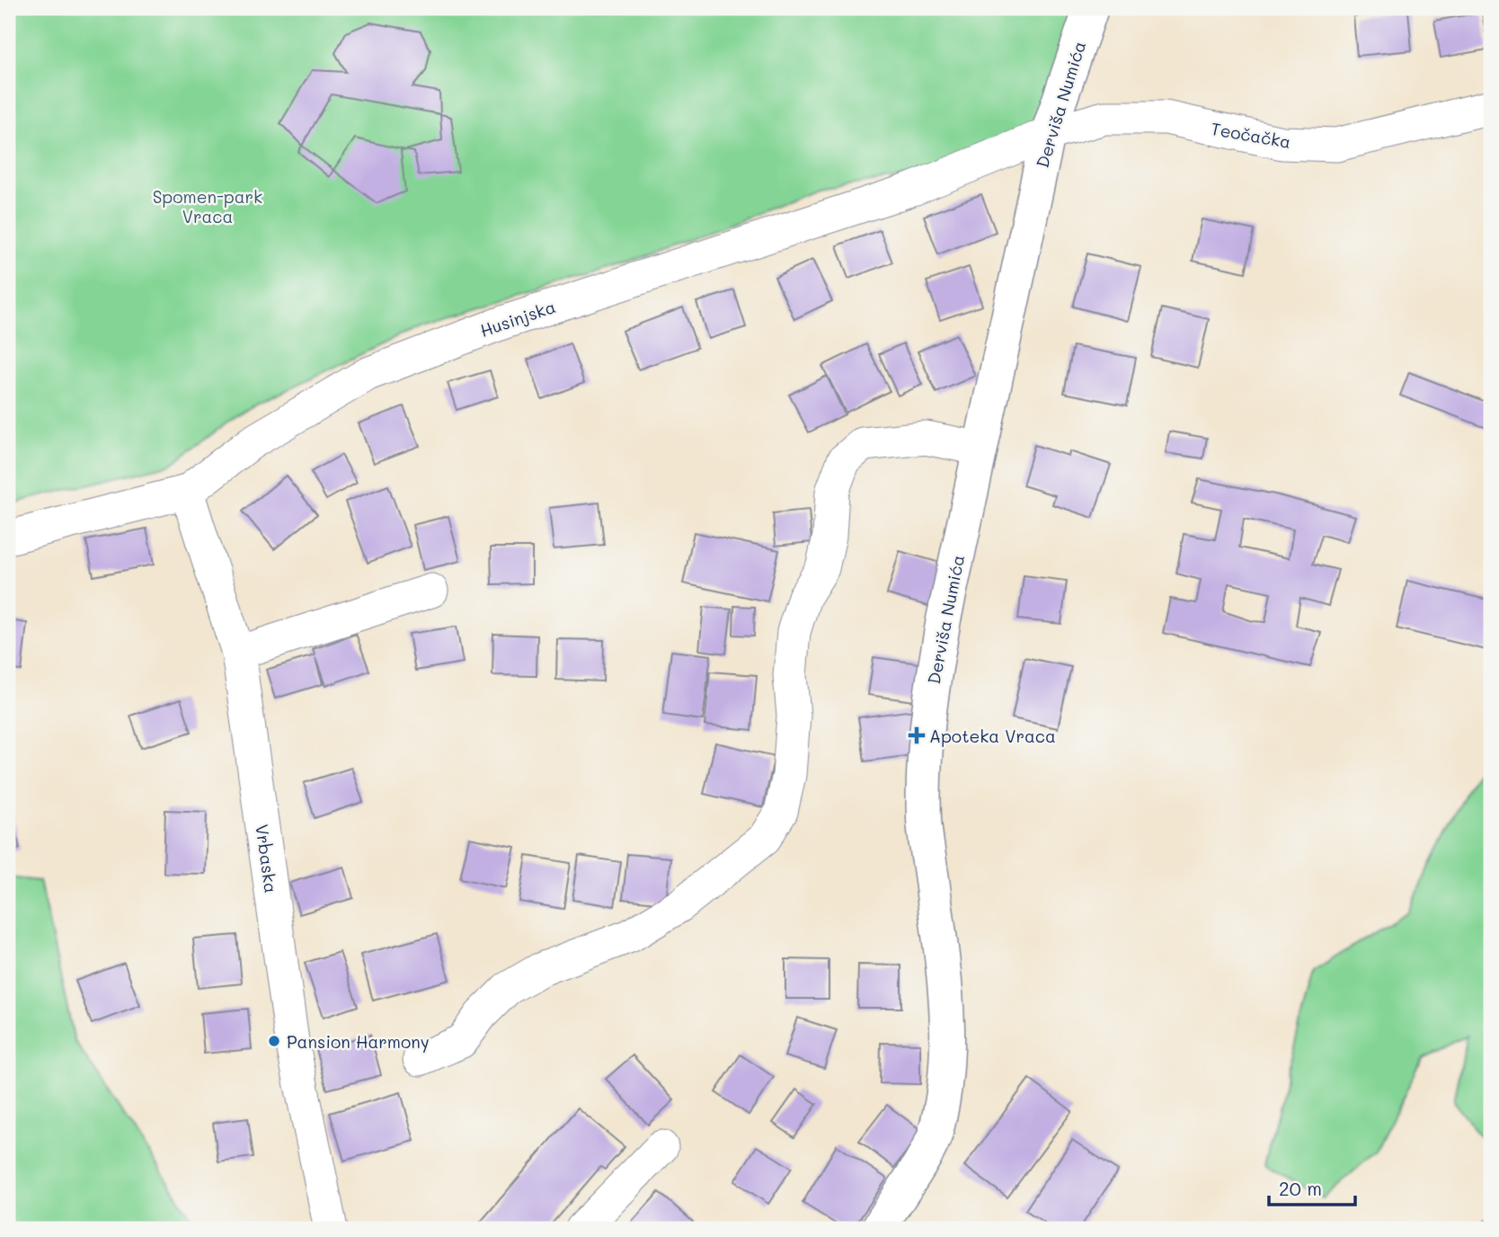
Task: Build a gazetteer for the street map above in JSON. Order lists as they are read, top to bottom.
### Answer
{
  "streets": {
    "main road": ["Derviša Numića"],
    "street": ["Teočačka", "Husinjska", "Vrbaska"]
  },
  "crossings": [
    ["Derviša Numića", "Teočačka"],
    ["Derviša Numića", "Husinjska"],
    ["Teočačka", "Husinjska"],
    ["Husinjska", "Vrbaska"]
  ],
  "parks": ["Spomen-park Vraca"],
  "places": {
    "health": ["Apoteka Vraca"],
    "other": ["Pansion Harmony"]
  },
  "scale_bar": "20 m"
}
